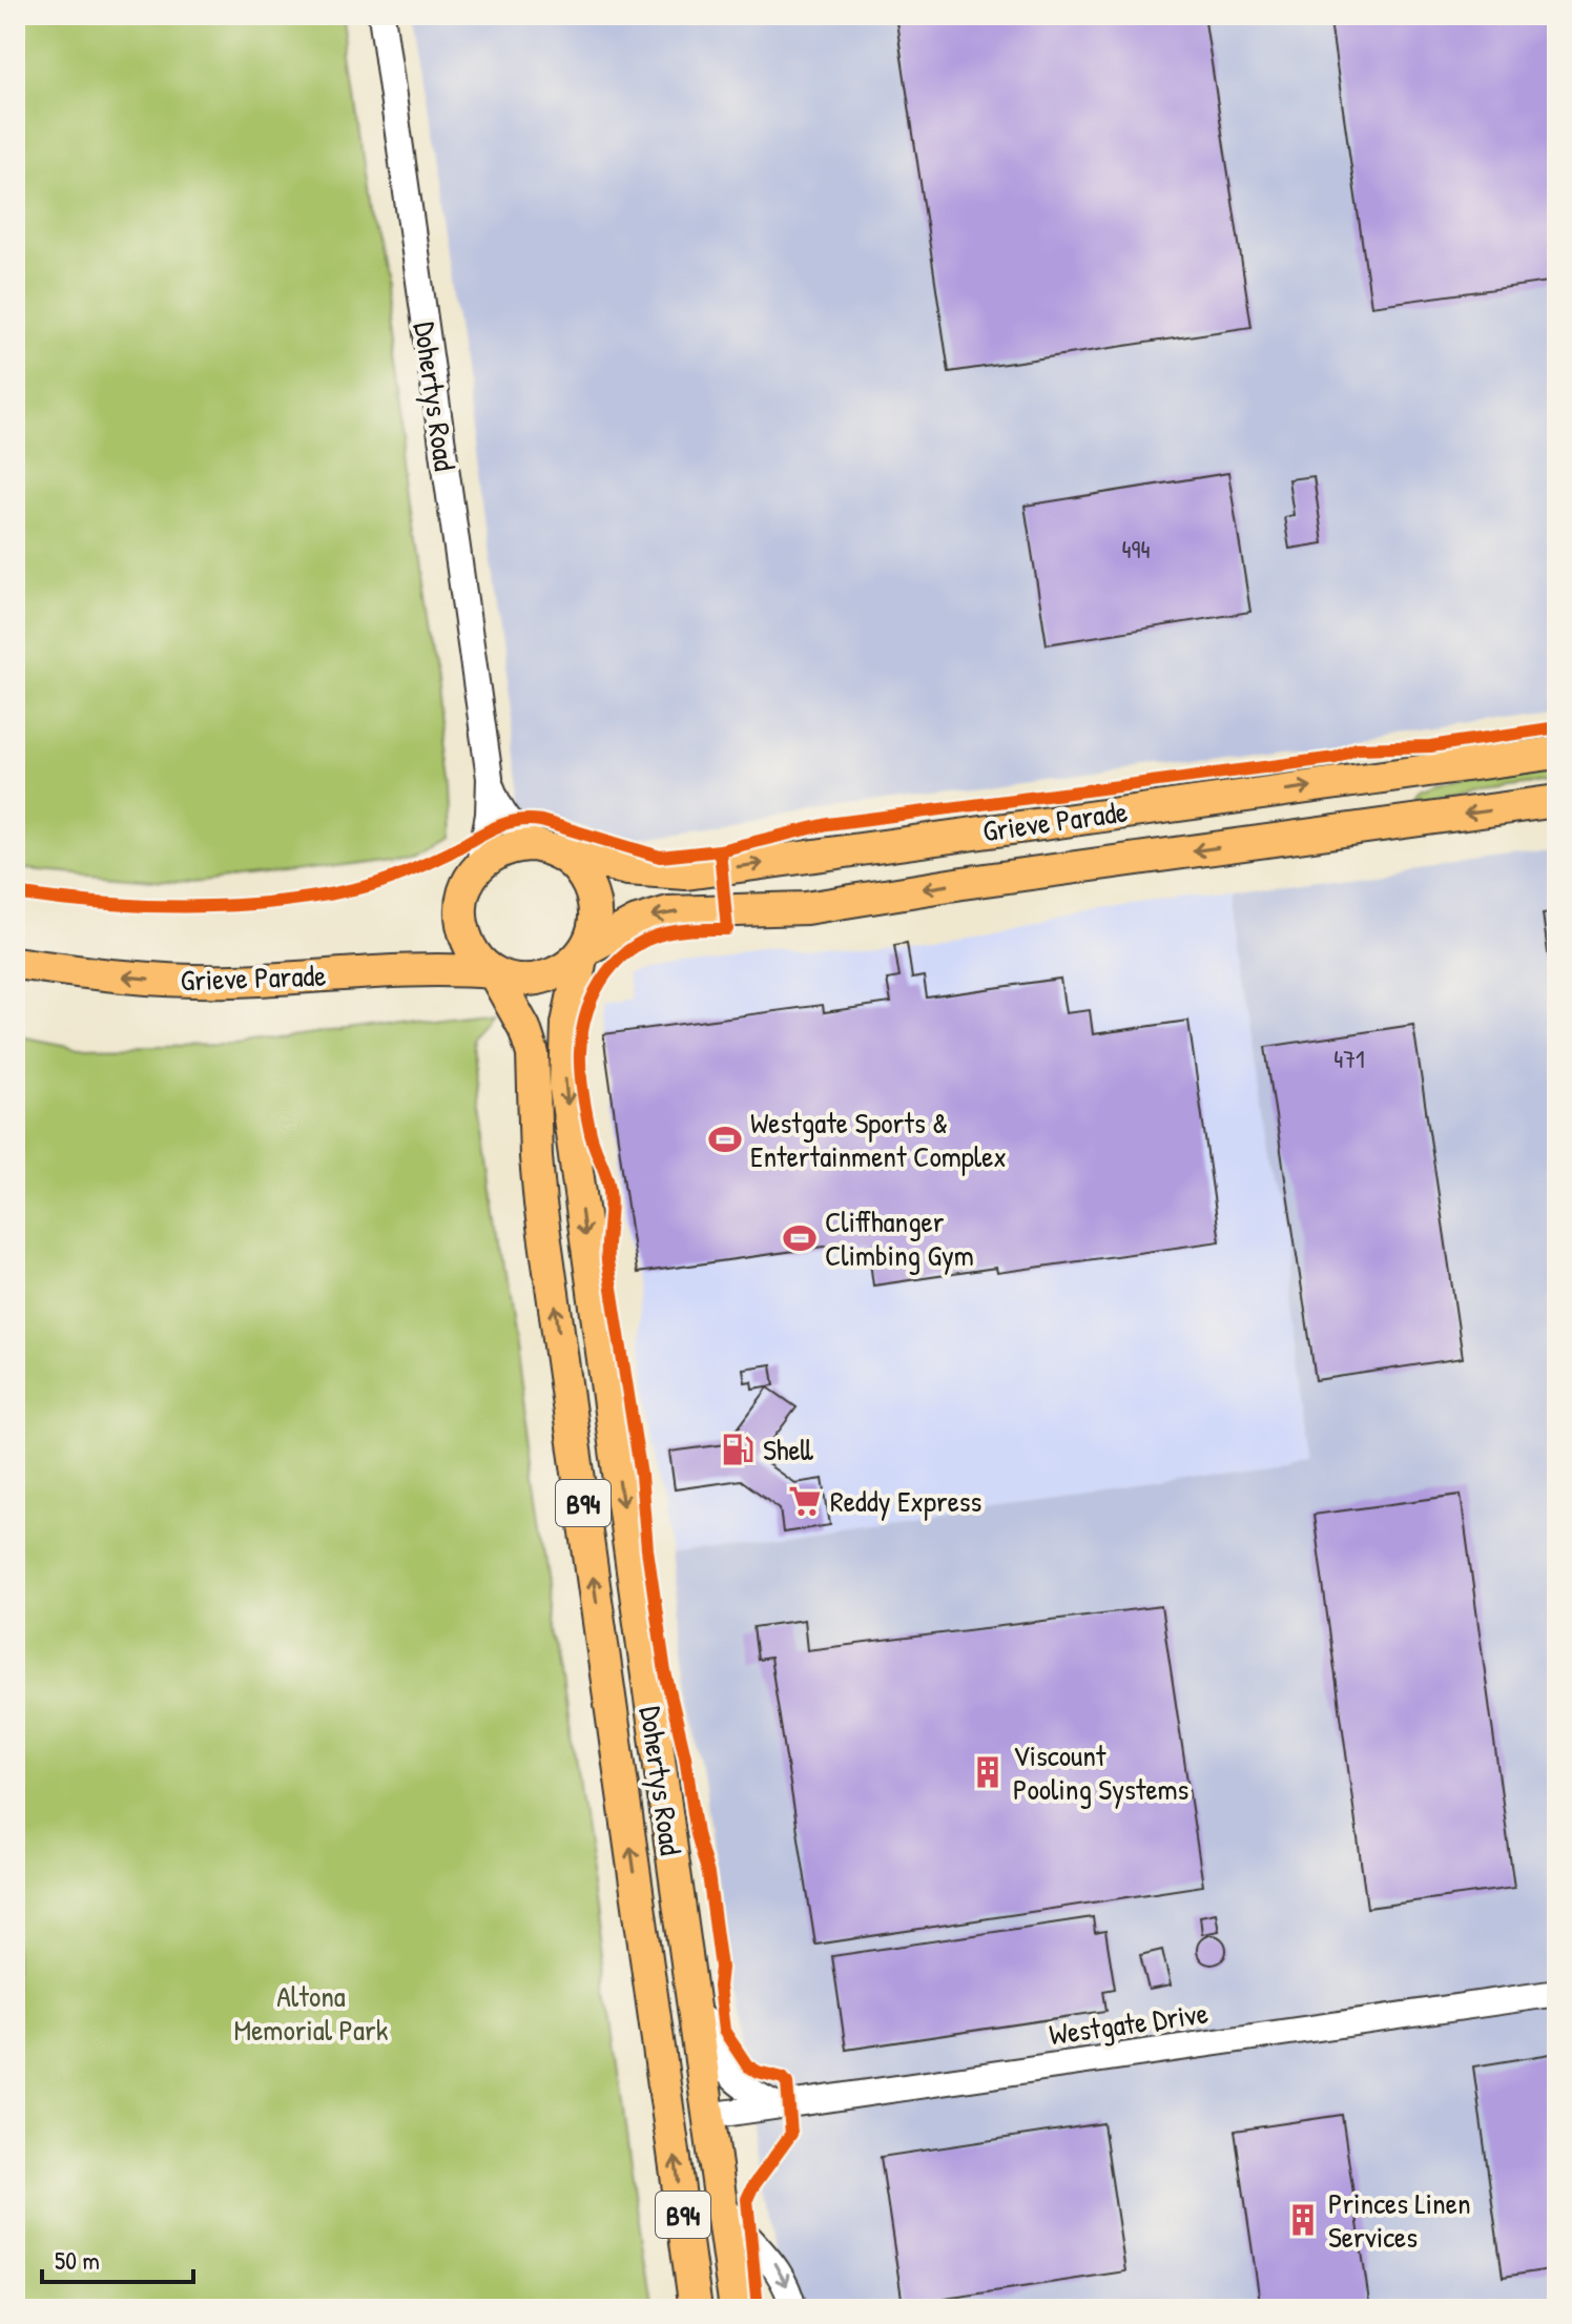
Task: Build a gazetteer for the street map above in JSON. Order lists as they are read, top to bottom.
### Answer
{
  "streets": {
    "main road": ["Dohertys Road", "Grieve Parade", "B94"],
    "street": ["Westgate Drive"]
  },
  "crossings": [
    ["Dohertys Road", "Grieve Parade"],
    ["Dohertys Road", "B94"],
    ["Dohertys Road", "Westgate Drive"],
    ["Grieve Parade", "B94"]
  ],
  "parks": ["Altona Memorial Park"],
  "places": {
    "sports": ["Westgate Sports & Entertainment Complex", "Cliffhanger Climbing Gym"],
    "fuel station": ["Shell"],
    "supermarket": ["Reddy Express"],
    "building": ["Viscount Pooling Systems", "Princes Linen Services"]
  },
  "house_numbers": ["494", "471"],
  "scale_bar": "50 m"
}
